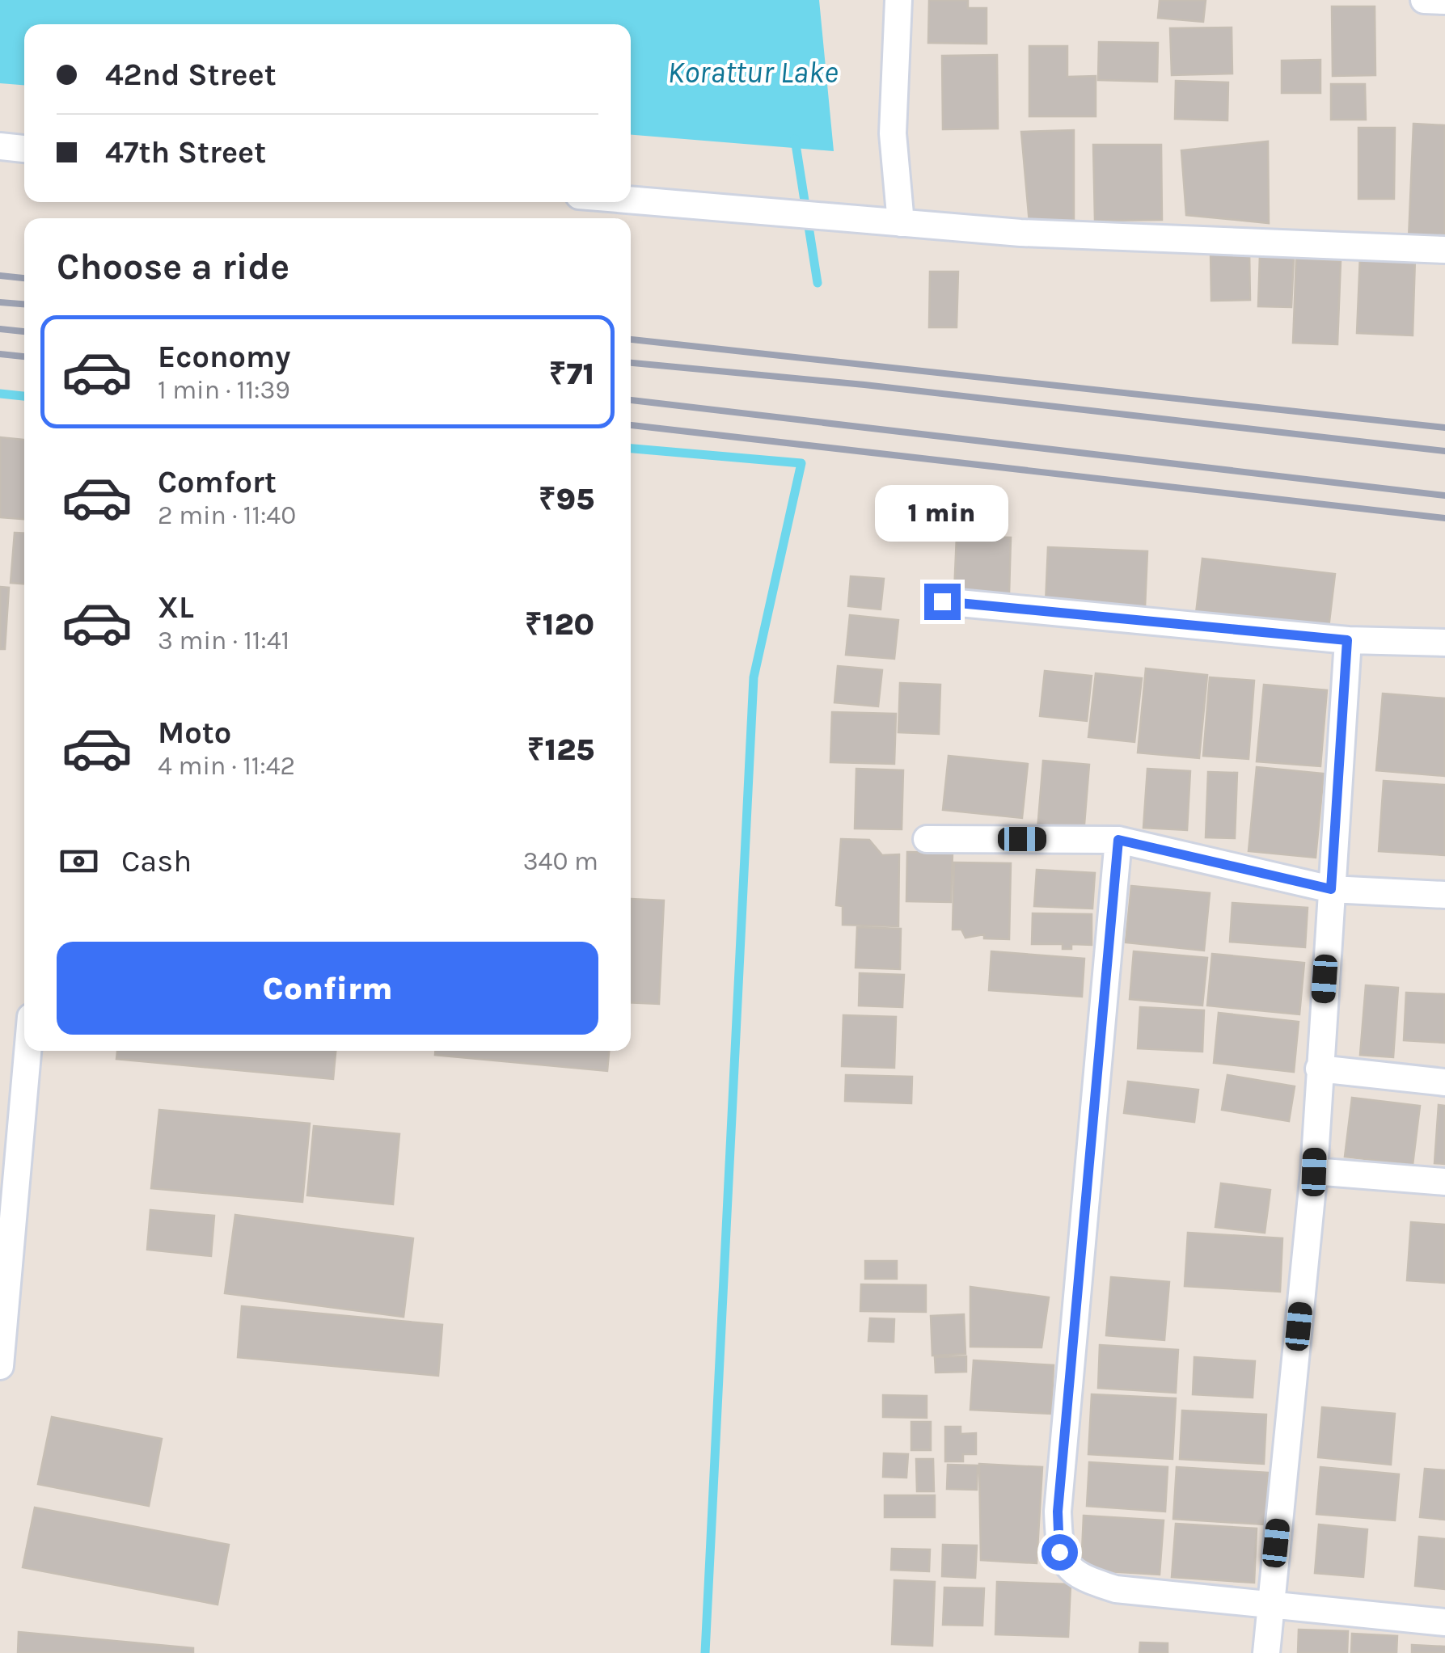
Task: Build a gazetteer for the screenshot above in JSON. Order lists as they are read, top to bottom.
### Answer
{
  "water": ["Korattur Lake"],
  "page": {
    "banner": ["42nd Street", "47th Street"],
    "heading": "Choose a ride",
    "list": [
      {
        "name": "Economy",
        "note": "1 min · 11:39",
        "value": "₹71"
      },
      {
        "name": "Comfort",
        "note": "2 min · 11:40",
        "value": "₹95"
      },
      {
        "name": "XL",
        "note": "3 min · 11:41",
        "value": "₹120"
      },
      {
        "name": "Moto",
        "note": "4 min · 11:42",
        "value": "₹125"
      }
    ],
    "bubble": "1 min",
    "pay": ["Cash", "340 m"],
    "buttons": "Confirm"
  }
}
